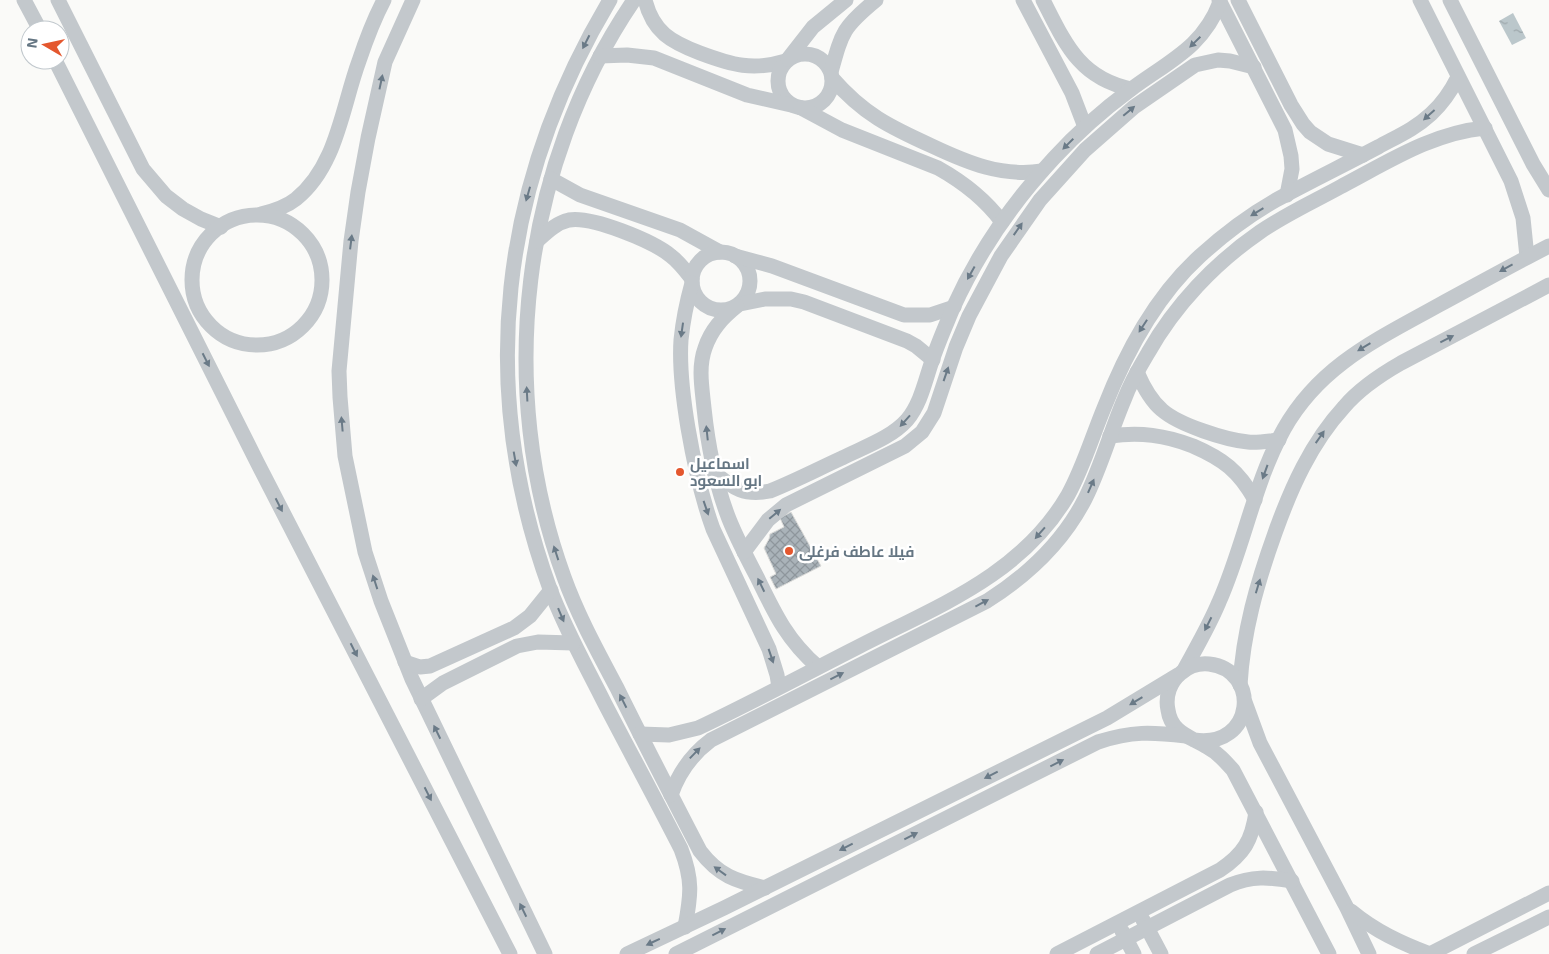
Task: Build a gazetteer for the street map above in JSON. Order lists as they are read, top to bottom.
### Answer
{
  "places": ["اسماعيل ابو السعود", "فيلا عاطف فرغلى"],
  "north": "left"
}
